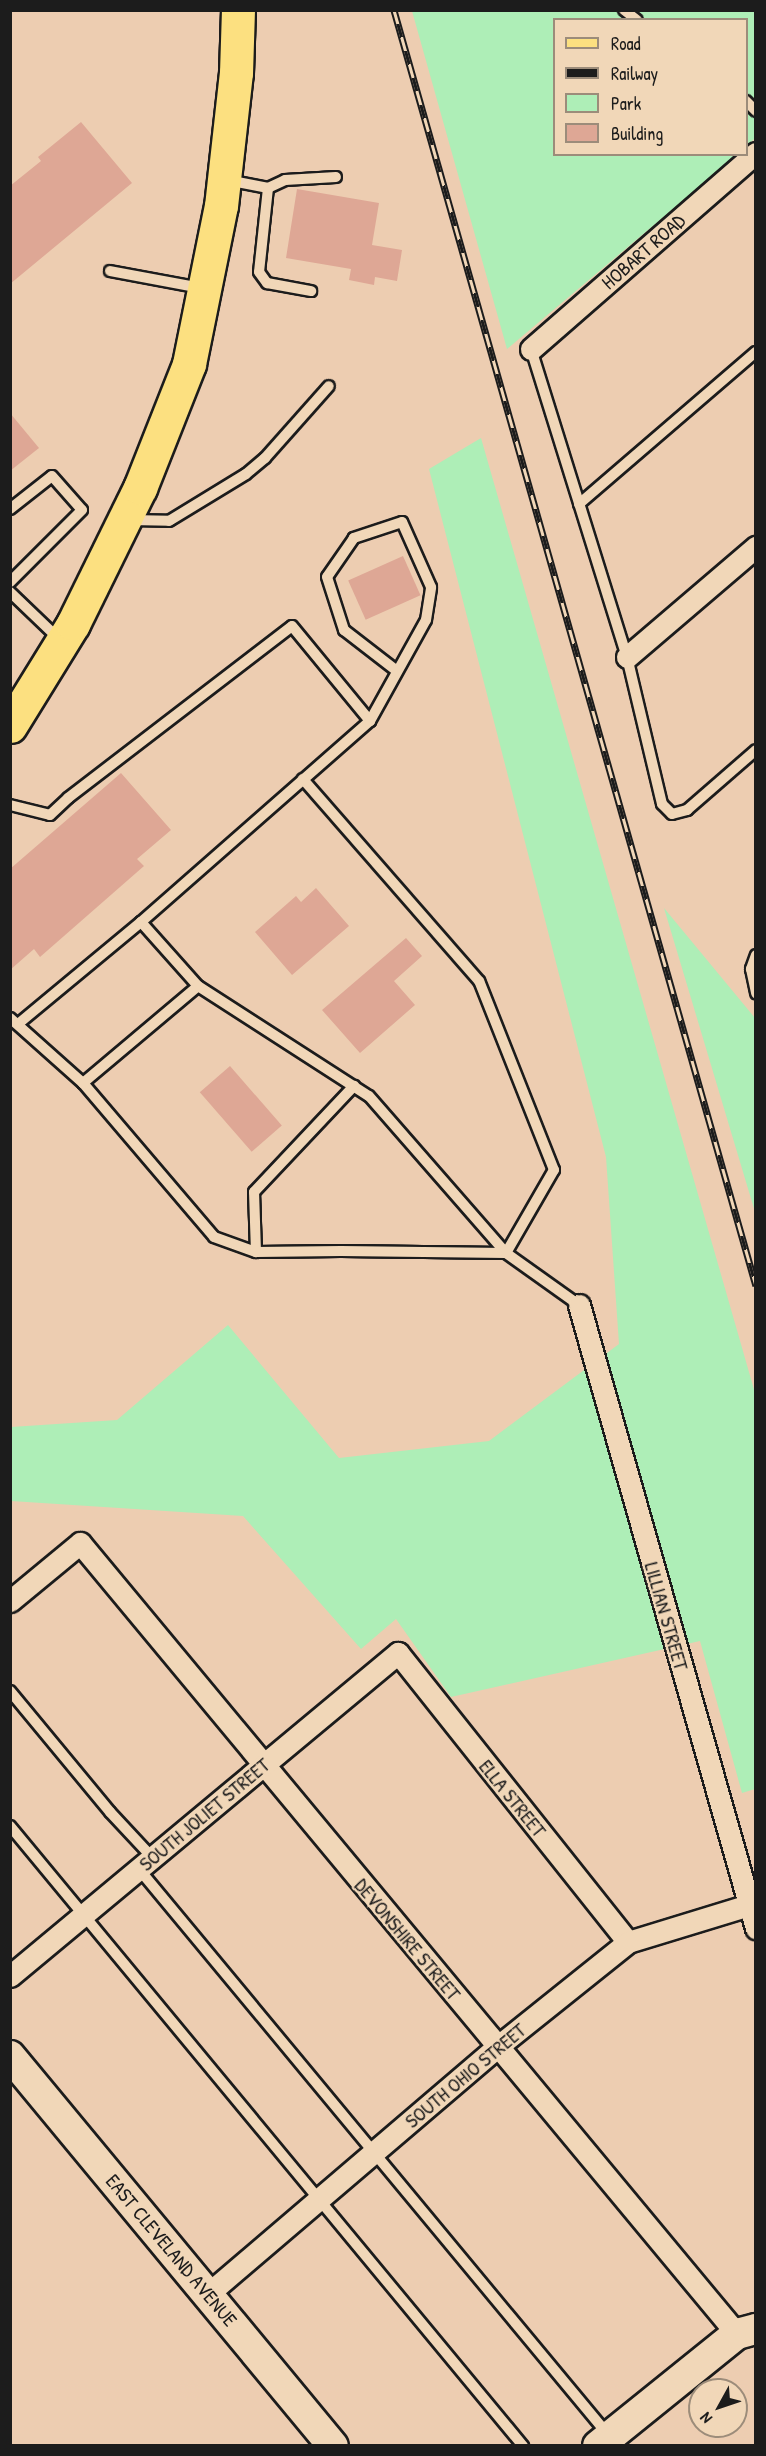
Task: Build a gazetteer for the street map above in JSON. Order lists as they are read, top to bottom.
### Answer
{
  "streets": {
    "main road": ["EAST CLEVELAND AVENUE"],
    "street": [
      "HOBART ROAD",
      "LILLIAN STREET",
      "ELLA STREET",
      "SOUTH JOLIET STREET",
      "DEVONSHIRE STREET",
      "SOUTH OHIO STREET"
    ]
  },
  "crossings": [
    ["LILLIAN STREET", "SOUTH OHIO STREET"],
    ["ELLA STREET", "SOUTH JOLIET STREET"],
    ["ELLA STREET", "SOUTH OHIO STREET"],
    ["SOUTH JOLIET STREET", "DEVONSHIRE STREET"],
    ["DEVONSHIRE STREET", "SOUTH OHIO STREET"],
    ["SOUTH OHIO STREET", "EAST CLEVELAND AVENUE"]
  ],
  "legend": [
    "Road",
    "Railway",
    "Park",
    "Building"
  ],
  "north": "bottom left"
}
